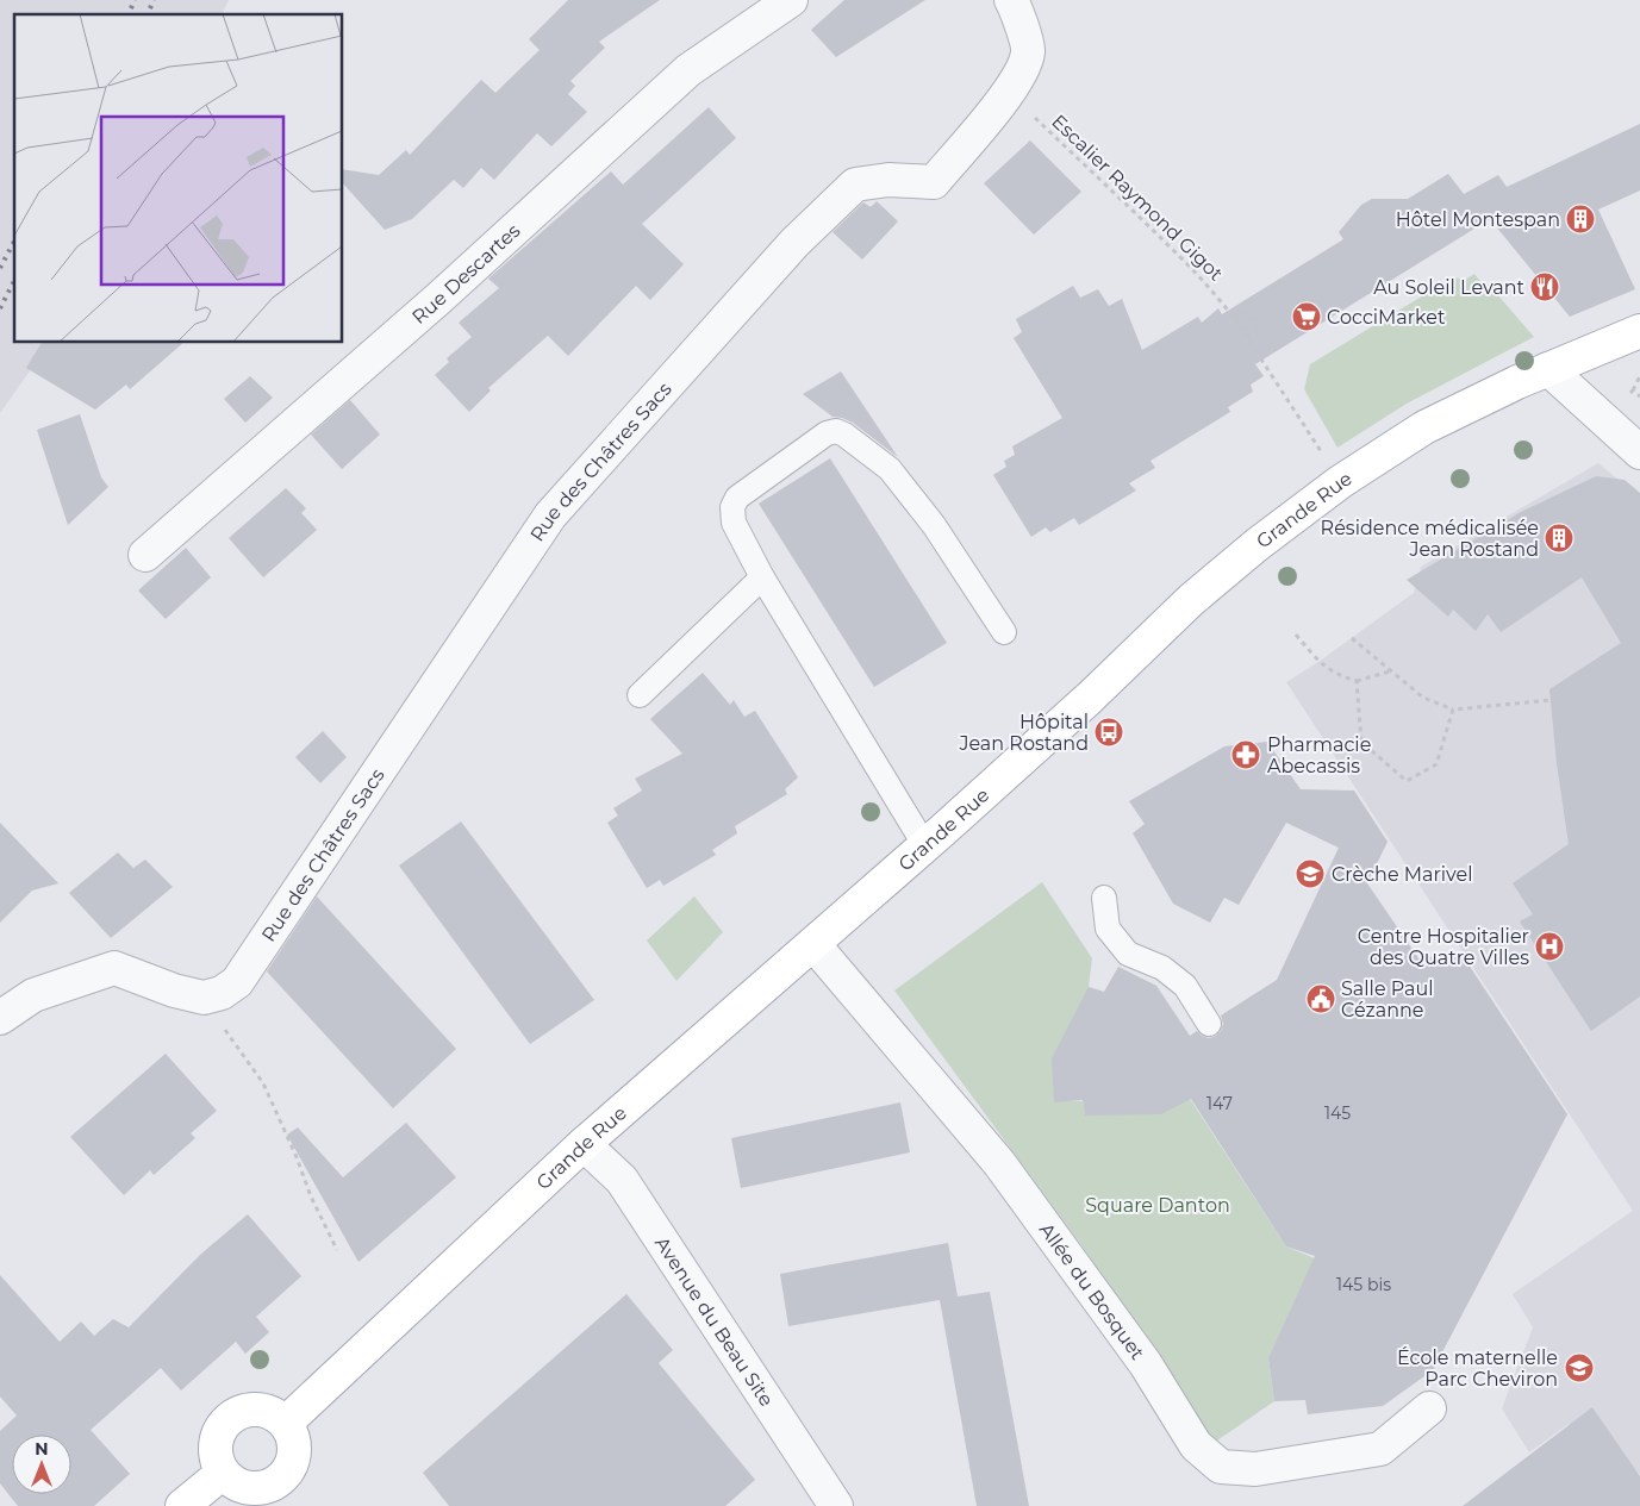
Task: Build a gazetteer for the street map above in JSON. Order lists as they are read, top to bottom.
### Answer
{
  "streets": {
    "main road": ["Grande Rue"],
    "street": [
      "Rue Descartes",
      "Rue des Châtres Sacs",
      "Allée du Bosquet",
      "Avenue du Beau Site"
    ],
    "path": ["Escalier Raymond Gigot"]
  },
  "crossings": [
    ["Escalier Raymond Gigot", "Rue des Châtres Sacs"],
    ["Escalier Raymond Gigot", "Grande Rue"],
    ["Grande Rue", "Allée du Bosquet"],
    ["Grande Rue", "Avenue du Beau Site"]
  ],
  "parks": ["Square Danton"],
  "places": {
    "building": ["Hôtel Montespan", "Résidence médicalisée Jean Rostand"],
    "restaurant": ["Au Soleil Levant"],
    "supermarket": ["CocciMarket"],
    "bus stop": ["Hôpital Jean Rostand"],
    "pharmacy": ["Pharmacie Abecassis"],
    "school or university": ["Crèche Marivel", "École maternelle Parc Cheviron"],
    "hospital": ["Centre Hospitalier des Quatre Villes"],
    "public building": ["Salle Paul Cézanne"]
  },
  "house_numbers": ["147", "145", "145 bis"],
  "north": "top"
}
